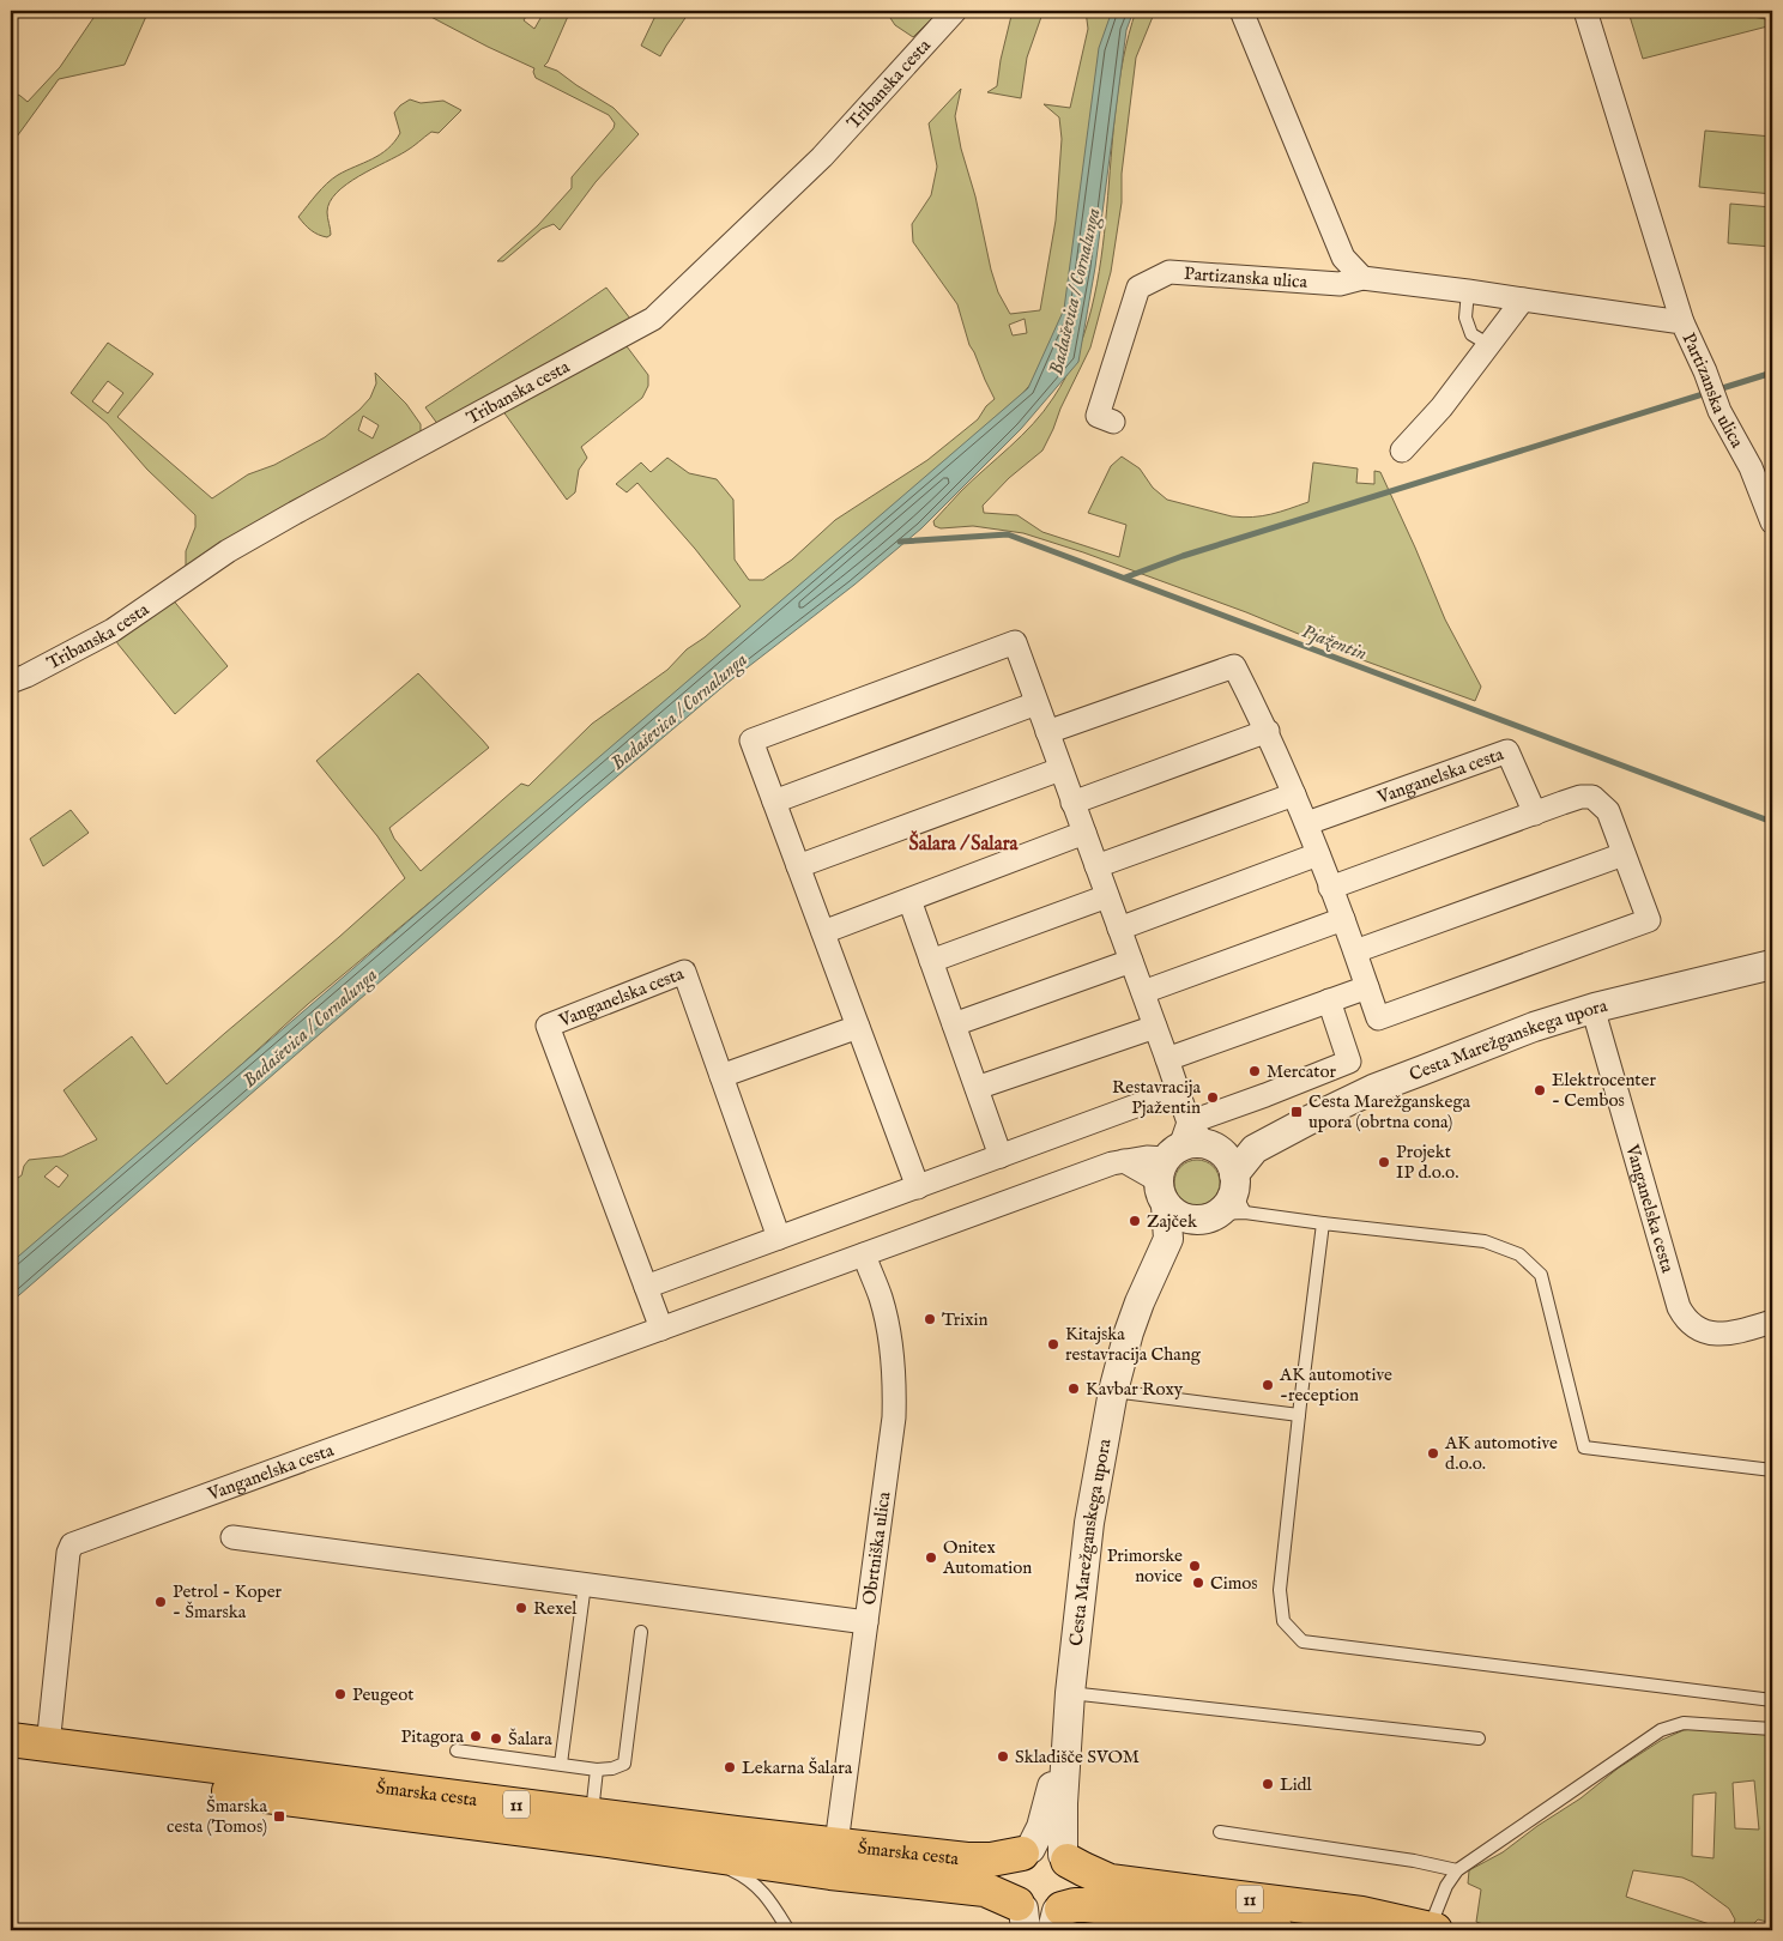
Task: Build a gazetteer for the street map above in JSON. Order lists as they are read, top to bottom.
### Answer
{
  "streets": {
    "main road": ["Šmarska cesta", "11"],
    "street": [
      "Tribanska cesta",
      "Partizanska ulica",
      "Vanganelska cesta",
      "Cesta Marežganskega upora",
      "Obrtniška ulica"
    ]
  },
  "crossings": [
    ["Vanganelska cesta", "Cesta Marežganskega upora"],
    ["Vanganelska cesta", "Obrtniška ulica"],
    ["Vanganelska cesta", "Šmarska cesta"],
    ["Cesta Marežganskega upora", "Šmarska cesta"],
    ["Cesta Marežganskega upora", "11"],
    ["Obrtniška ulica", "Šmarska cesta"],
    ["Šmarska cesta", "11"]
  ],
  "districts": ["Šalara / Salara"],
  "water": ["Badaševica / Cornalunga", "Pjažentin"],
  "places": {
    "other": [
      "Mercator",
      "Elektrocenter - Cembos",
      "Restavracija Pjažentin",
      "Projekt IP d.o.o.",
      "Zajček",
      "Trixin",
      "Kitajska restavracija Chang",
      "AK automotive -reception",
      "Kavbar Roxy",
      "AK automotive d.o.o.",
      "Onitex Automation",
      "Primorske novice",
      "Cimos",
      "Petrol - Koper - Šmarska",
      "Rexel",
      "Peugeot",
      "Pitagora",
      "Šalara",
      "Skladišče SVOM",
      "Lekarna Šalara",
      "Lidl"
    ],
    "transit": ["Cesta Marežganskega upora (obrtna cona)", "Šmarska cesta (Tomos)"]
  }
}
